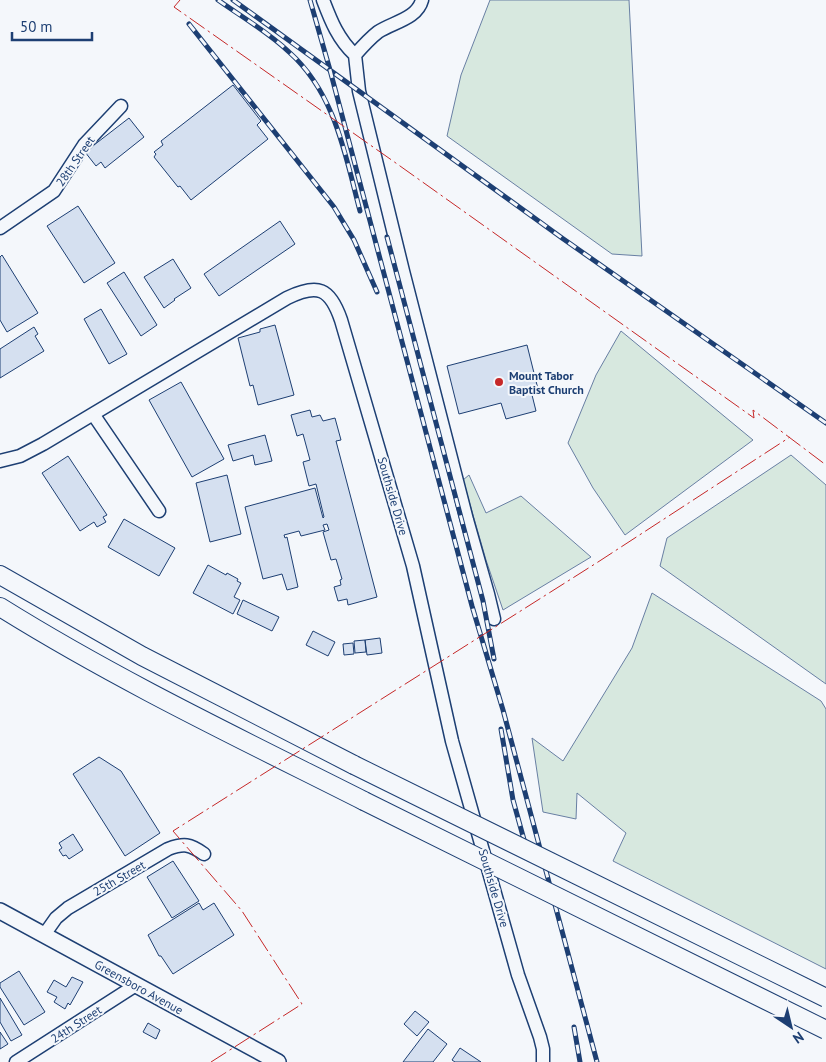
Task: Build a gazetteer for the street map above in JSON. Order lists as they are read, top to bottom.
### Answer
{
  "streets": {
    "main road": ["Greensboro Avenue"],
    "street": [
      "28th Street",
      "Southside Drive",
      "25th Street",
      "24th Street"
    ]
  },
  "crossings": [
    ["25th Street", "Greensboro Avenue"],
    ["Greensboro Avenue", "24th Street"]
  ],
  "places": ["Mount Tabor Baptist Church"],
  "scale_bar": "50 m",
  "north": "bottom right"
}
